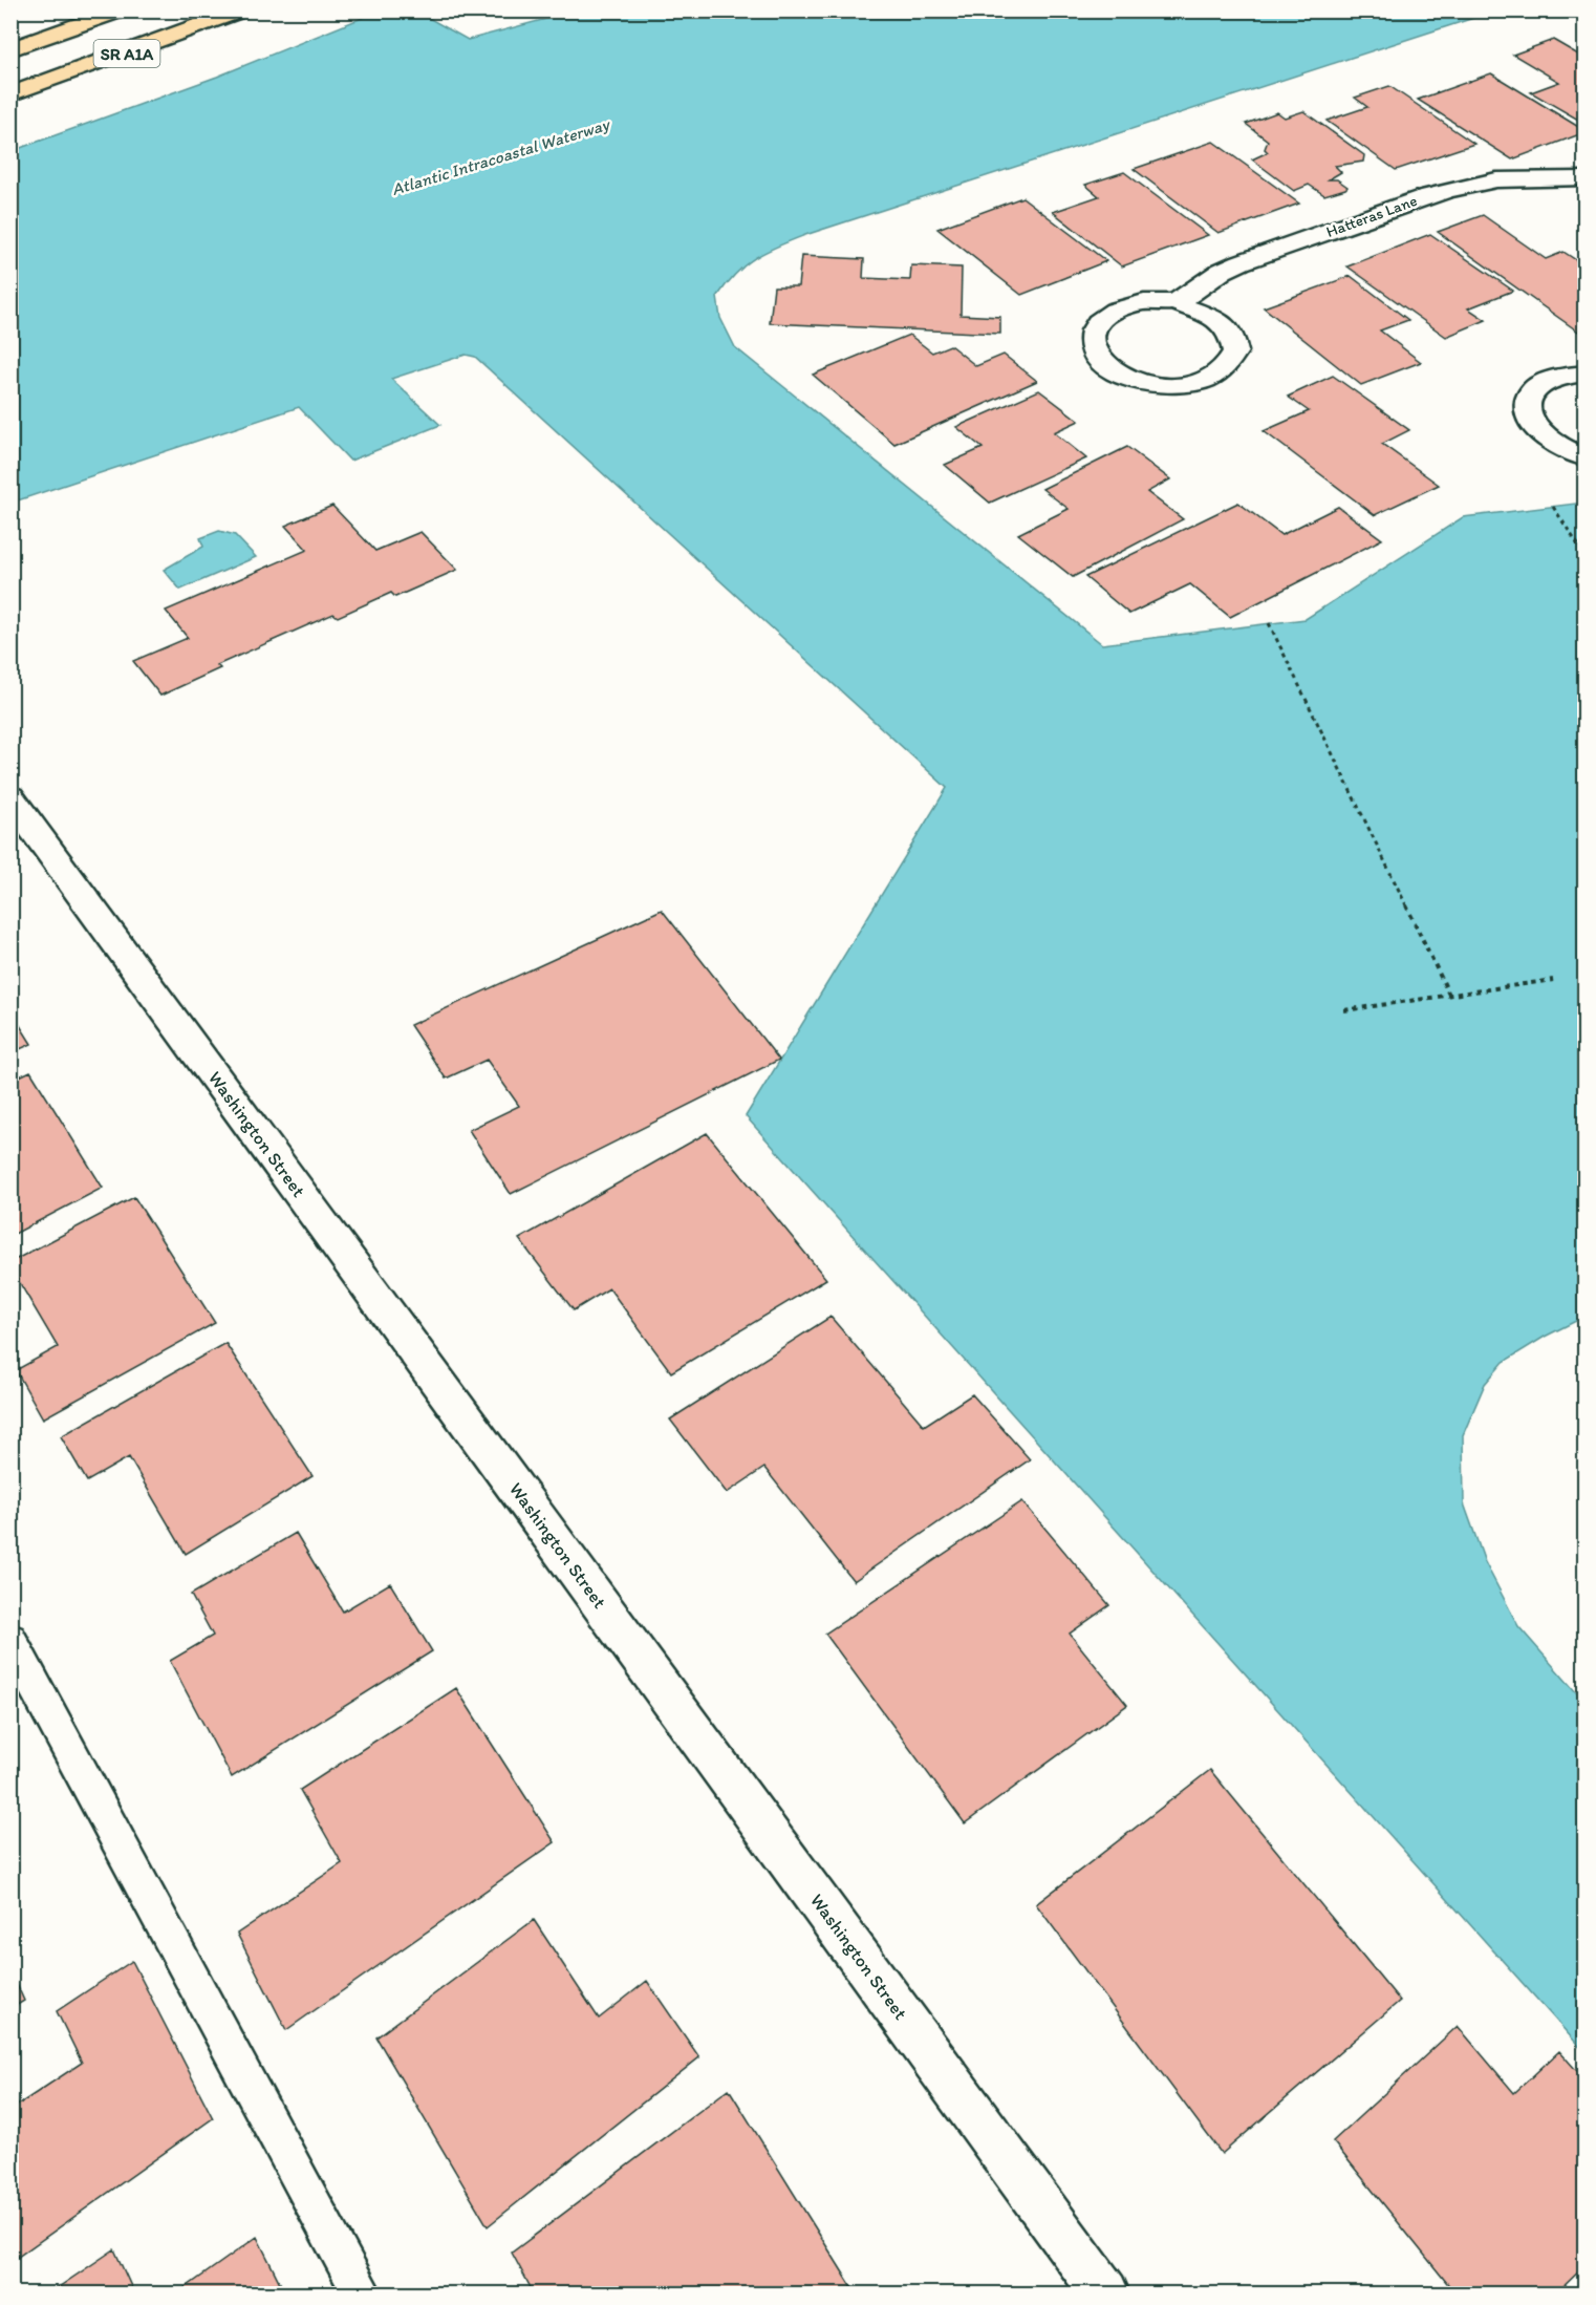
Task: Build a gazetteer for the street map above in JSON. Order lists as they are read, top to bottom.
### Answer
{
  "streets": {
    "main road": ["SR A1A"],
    "street": ["Hatteras Lane", "Washington Street"]
  },
  "water": ["Atlantic Intracoastal Waterway"]
}
